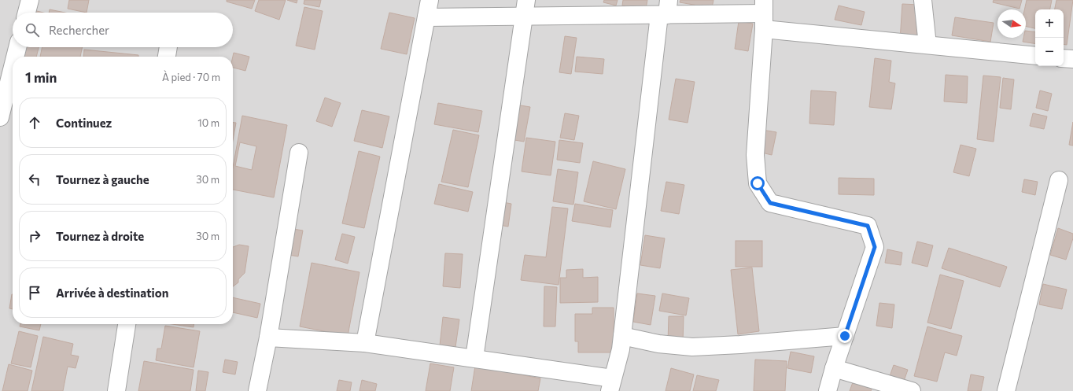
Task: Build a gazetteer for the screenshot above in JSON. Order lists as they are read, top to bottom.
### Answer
{
  "north": "right",
  "page": {
    "map_buttons": ["+", "−"],
    "search": "Rechercher",
    "heading": ["1 min", "À pied · 70 m"],
    "list": [
      ["Continuez", "10 m"],
      ["Tournez à gauche", "30 m"],
      ["Tournez à droite", "30 m"],
      "Arrivée à destination"
    ]
  }
}
